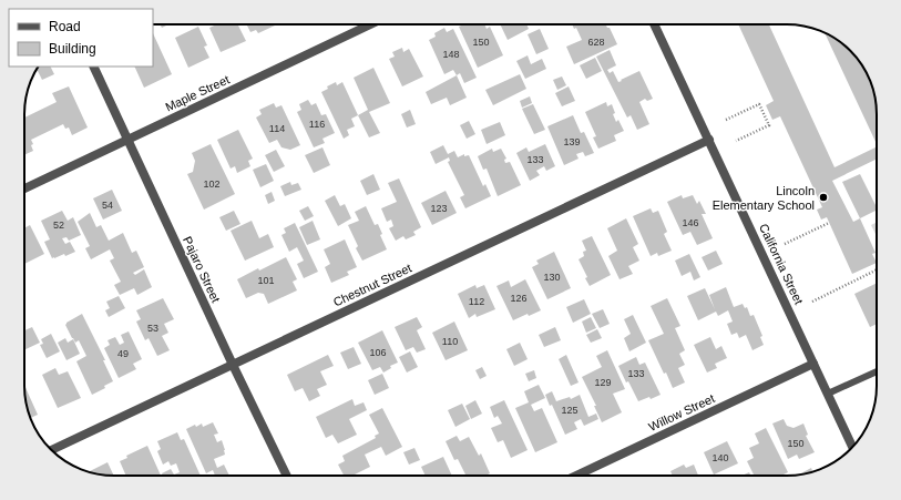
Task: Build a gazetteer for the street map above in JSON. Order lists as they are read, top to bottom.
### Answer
{
  "streets": {
    "street": [
      "Maple Street",
      "California Street",
      "Pajaro Street",
      "Chestnut Street",
      "Willow Street"
    ]
  },
  "crossings": [
    ["Maple Street", "Pajaro Street"],
    ["California Street", "Chestnut Street"],
    ["California Street", "Willow Street"],
    ["Pajaro Street", "Chestnut Street"]
  ],
  "places": ["Lincoln Elementary School"],
  "house_numbers": [
    "150",
    "628",
    "148",
    "116",
    "114",
    "139",
    "133",
    "102",
    "54",
    "123",
    "146",
    "52",
    "130",
    "101",
    "126",
    "112",
    "53",
    "110",
    "106",
    "49",
    "133",
    "129",
    "125",
    "150",
    "140"
  ],
  "legend": ["Road", "Building"]
}
